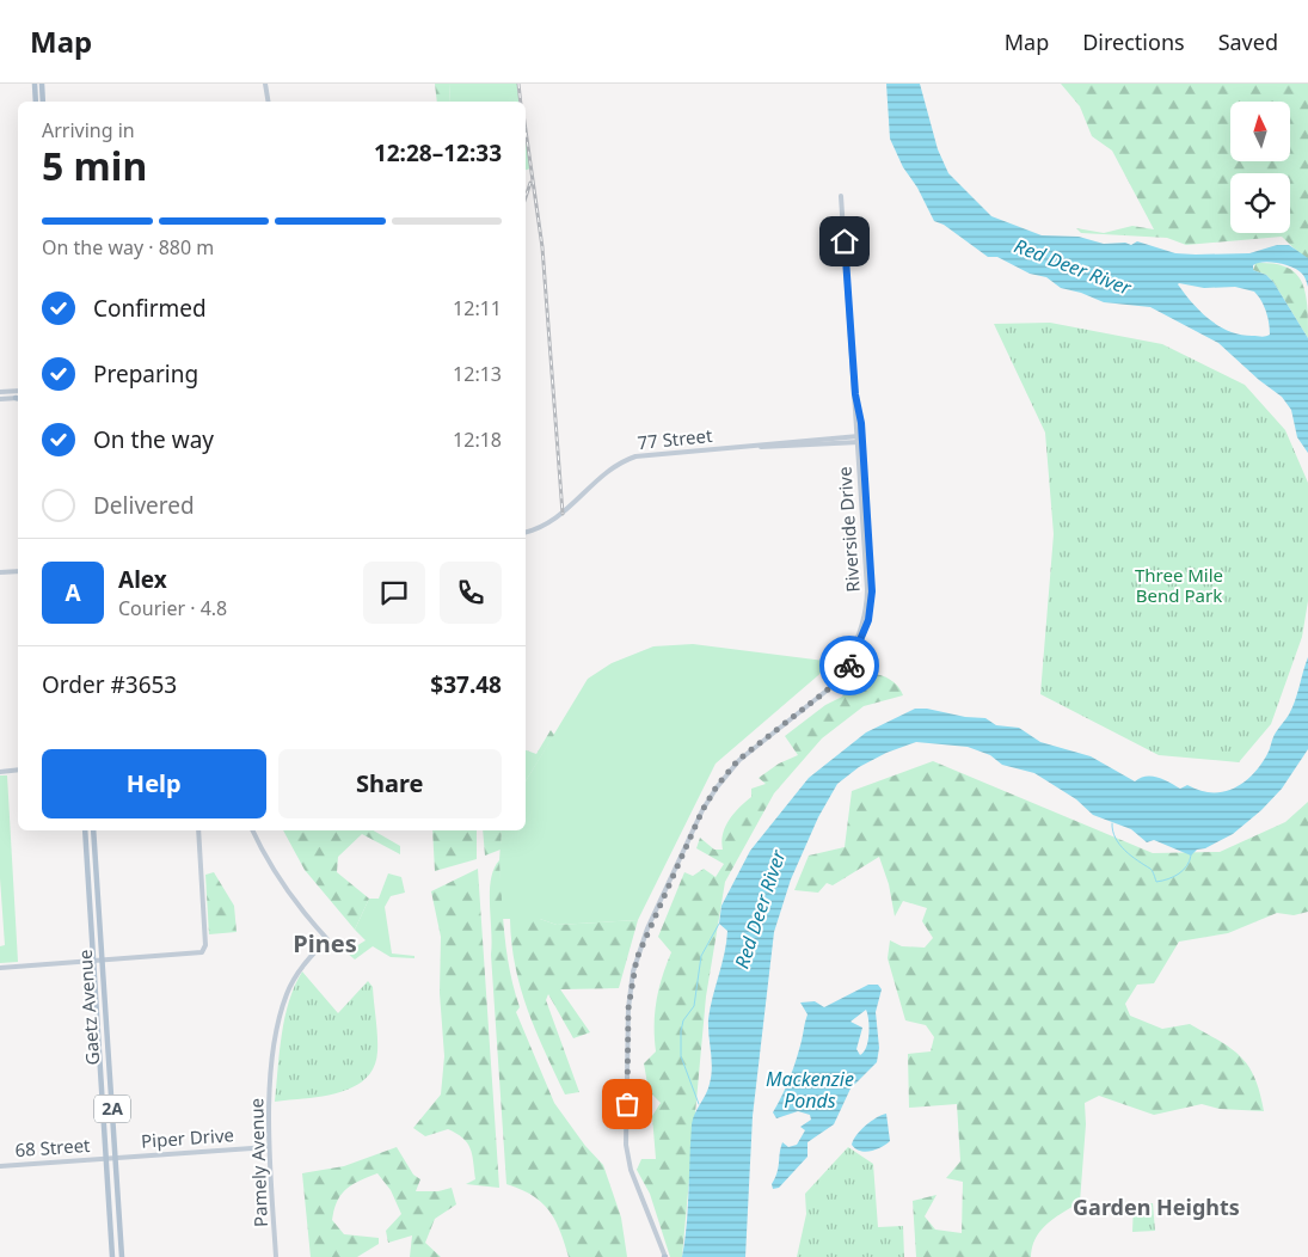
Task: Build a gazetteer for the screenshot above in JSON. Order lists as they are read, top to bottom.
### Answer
{
  "streets": {
    "main road": [
      "77 Street",
      "Riverside Drive",
      "Gaetz Avenue",
      "2A",
      "Piper Drive",
      "68 Street",
      "Pamely Avenue"
    ]
  },
  "crossings": [
    ["77 Street", "Riverside Drive"],
    ["Gaetz Avenue", "Piper Drive"],
    ["Gaetz Avenue", "68 Street"],
    ["Piper Drive", "68 Street"],
    ["Piper Drive", "Pamely Avenue"]
  ],
  "districts": ["Pines", "Garden Heights"],
  "water": ["Red Deer River", "Mackenzie Ponds"],
  "parks": ["Three Mile Bend Park"],
  "north": "top",
  "page": {
    "header": "Map",
    "nav": ["Map", "Directions", "Saved"],
    "heading": ["5 min", "Arriving in", "12:28–12:33"],
    "panel": [
      "Alex",
      "Courier · 4.8",
      "Order #3653",
      "$37.48"
    ],
    "bar": "On the way · 880 m",
    "list": [
      ["Confirmed", "12:11"],
      ["Preparing", "12:13"],
      ["On the way", "12:18"],
      "Delivered"
    ],
    "round": "A",
    "buttons": ["Help", "Share"]
  }
}
